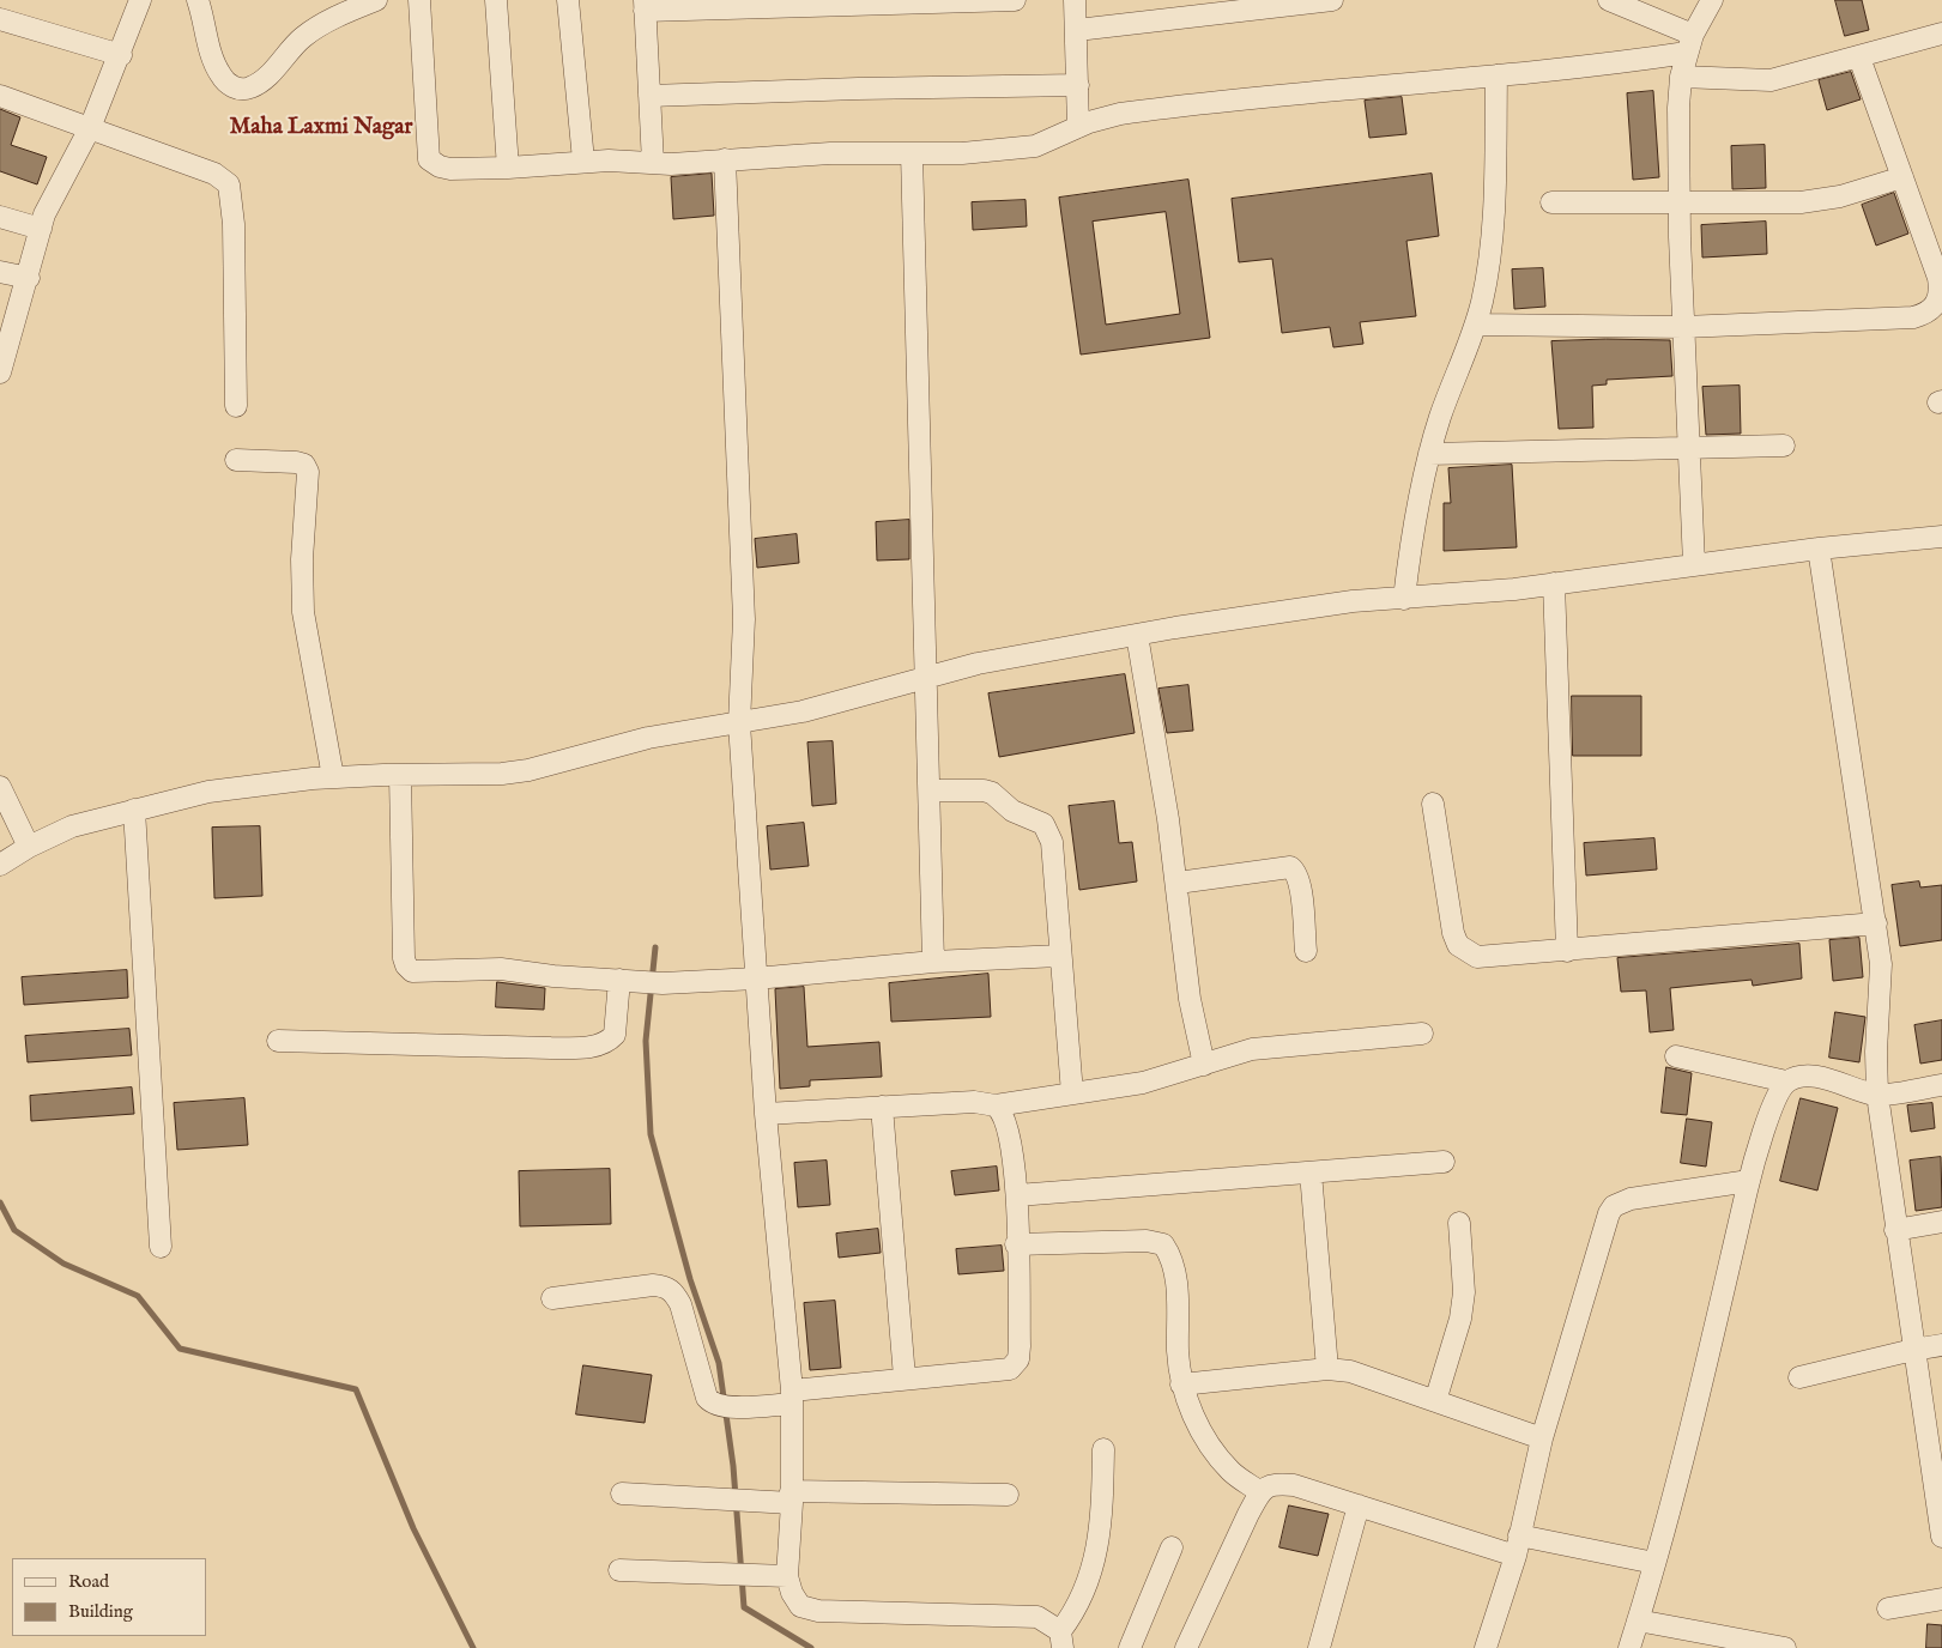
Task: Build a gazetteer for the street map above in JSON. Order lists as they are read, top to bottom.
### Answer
{
  "districts": ["Maha Laxmi Nagar"],
  "legend": ["Road", "Building"]
}
